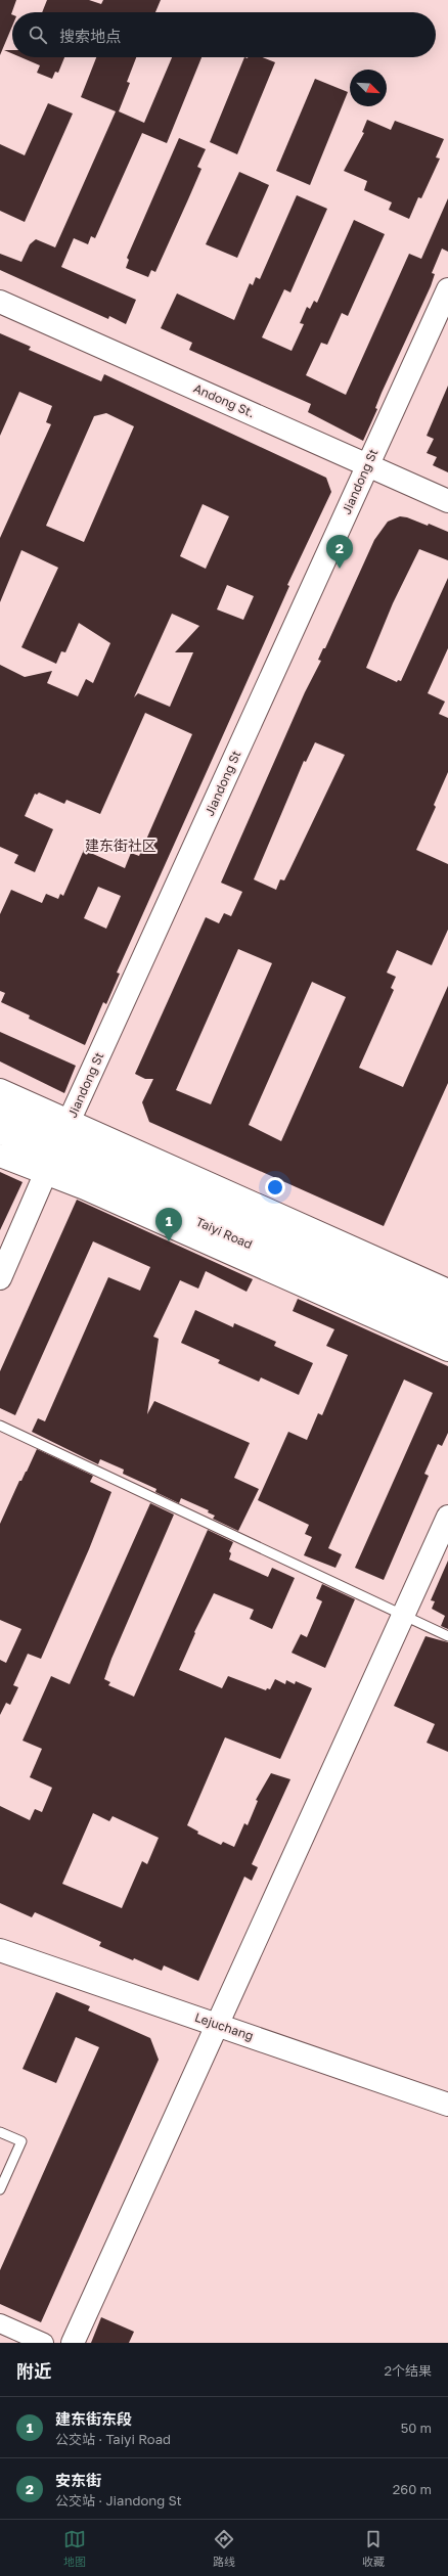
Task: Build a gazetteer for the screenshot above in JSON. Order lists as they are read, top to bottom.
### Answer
{
  "streets": {
    "main road": [
      "Andong St.",
      "Jiandong St",
      "Taiyi Road",
      "Lejuchang"
    ]
  },
  "crossings": [
    ["Andong St.", "Jiandong St"],
    ["Jiandong St", "Taiyi Road"]
  ],
  "districts": ["建东街社区"],
  "north": "bottom right",
  "page": {
    "search": "搜索地点",
    "pins": ["2", "1"],
    "heading": ["附近", "2个结果"],
    "list": [
      {
        "mark": "1",
        "name": "建东街东段",
        "note": "公交站 · Taiyi Road",
        "value": "50 m"
      },
      {
        "mark": "2",
        "name": "安东街",
        "note": "公交站 · Jiandong St",
        "value": "260 m"
      }
    ],
    "nav": ["地图", "路线", "收藏"]
  }
}
